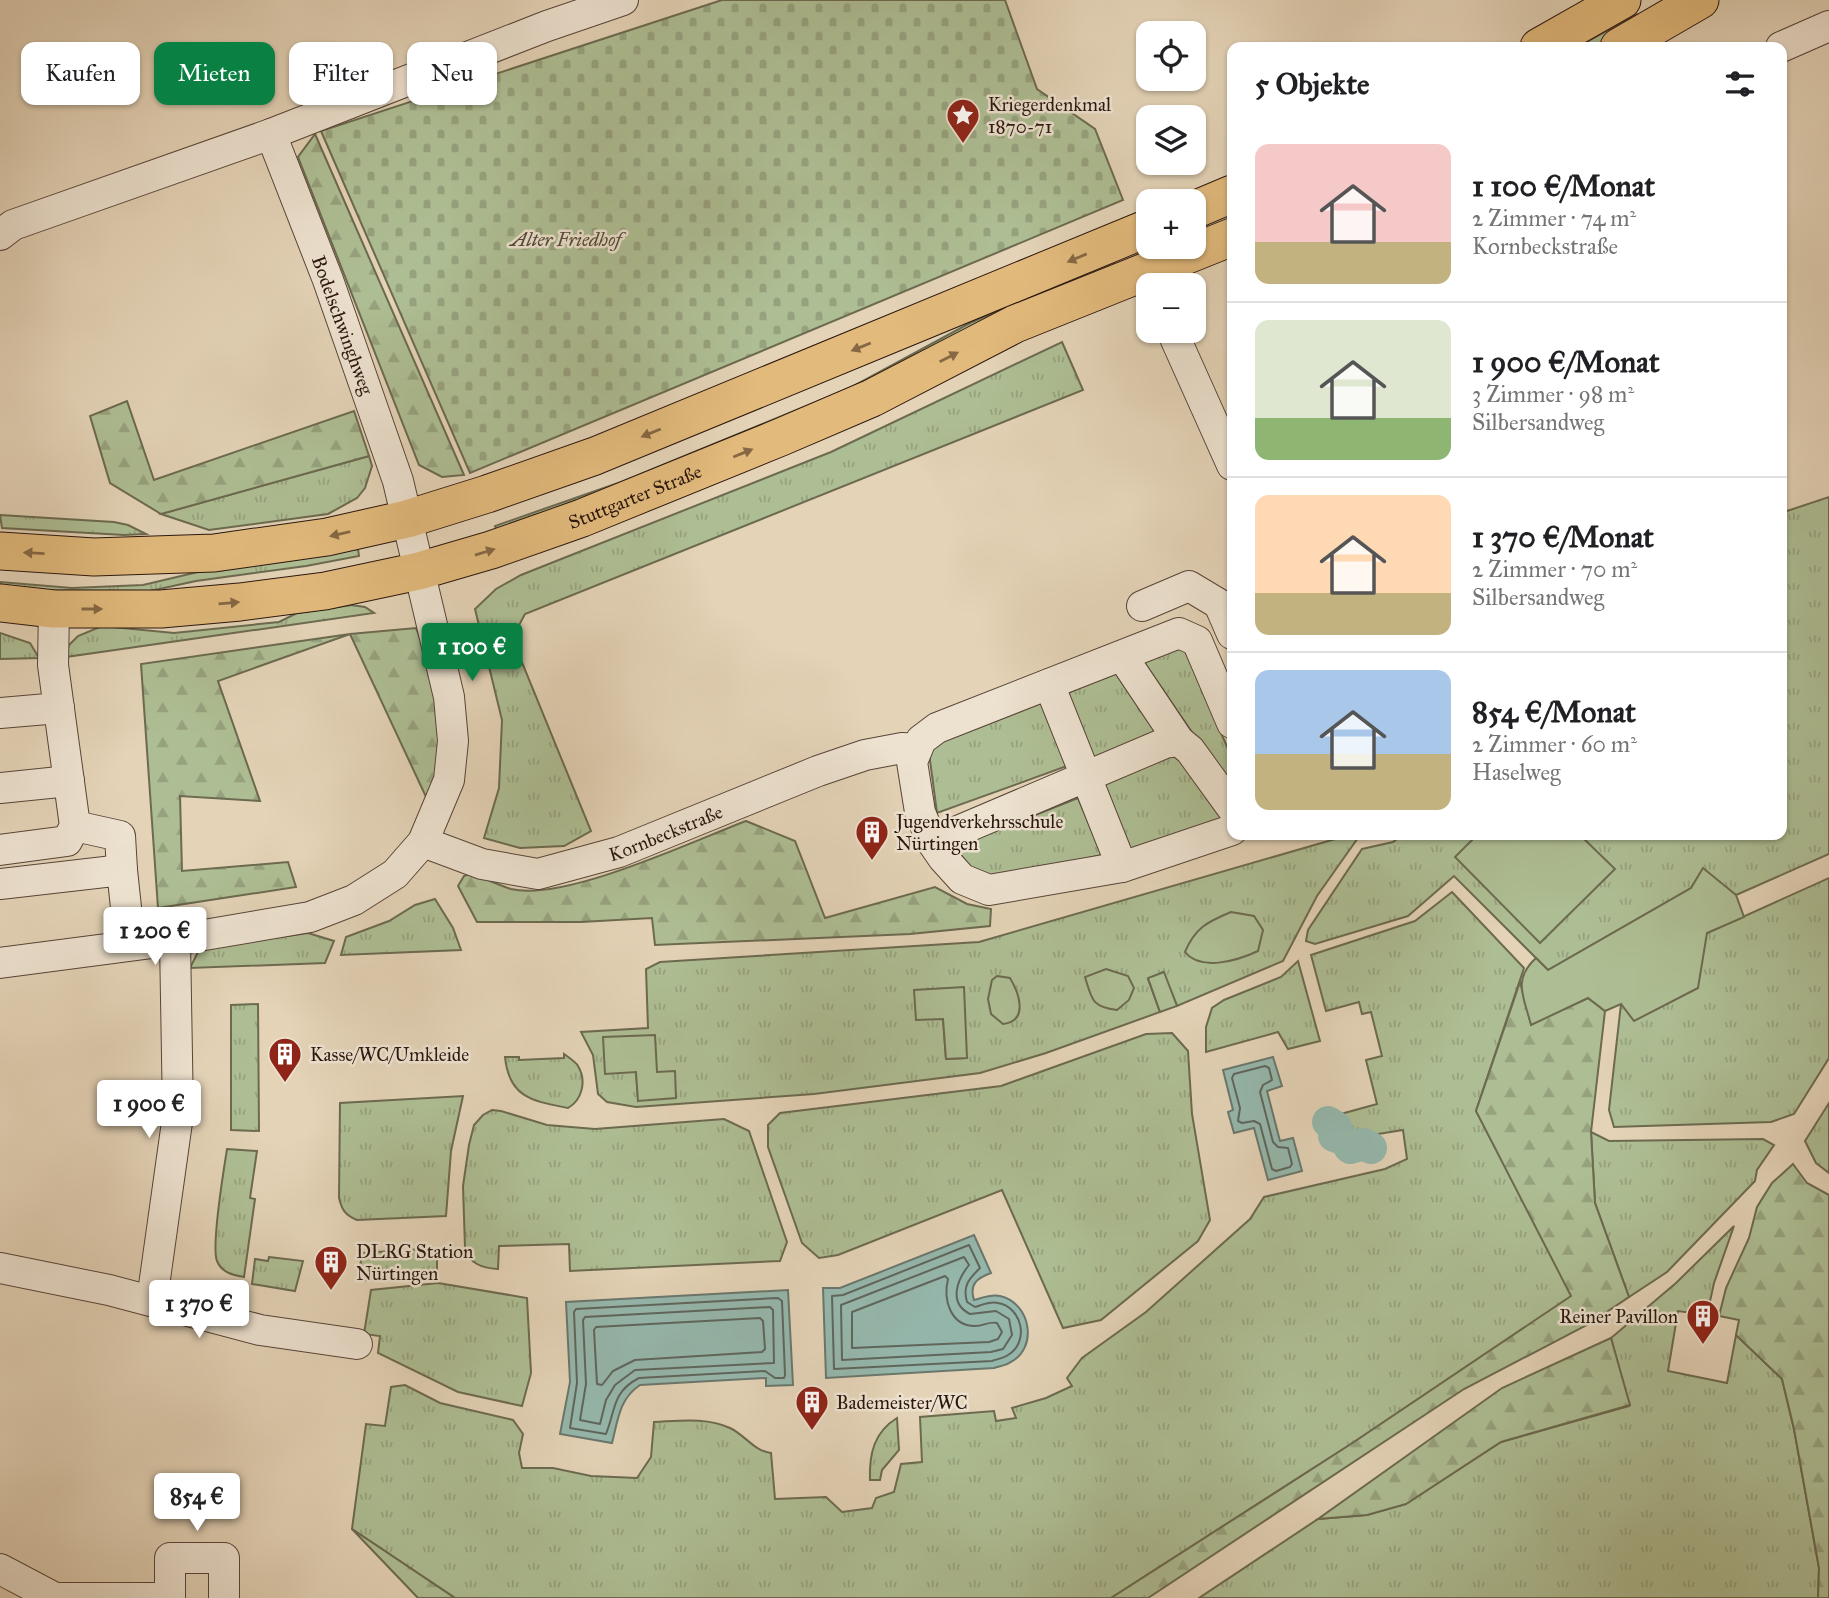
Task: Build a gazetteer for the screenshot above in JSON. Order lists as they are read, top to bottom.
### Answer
{
  "streets": {
    "main road": ["Stuttgarter Straße"],
    "street": ["Bodelschwinghweg", "Kornbeckstraße"]
  },
  "parks": ["Alter Friedhof"],
  "places": {
    "place": ["Kriegerdenkmal 1870-71"],
    "building": [
      "Jugendverkehrsschule Nürtingen",
      "Kasse/WC/Umkleide",
      "DLRG Station Nürtingen",
      "Reiner Pavillon",
      "Bademeister/WC"
    ]
  },
  "page": {
    "map_buttons": ["+", "−"],
    "chip": [
      "Kaufen",
      "Mieten",
      "Filter",
      "Neu"
    ],
    "heading": "5 Objekte",
    "list": [
      {
        "name": "1 100 €/Monat",
        "note": "2 Zimmer · 74 m² · Kornbeckstraße"
      },
      {
        "name": "1 900 €/Monat",
        "note": "3 Zimmer · 98 m² · Silbersandweg"
      },
      {
        "name": "1 370 €/Monat",
        "note": "2 Zimmer · 70 m² · Silbersandweg"
      },
      {
        "name": "854 €/Monat",
        "note": "2 Zimmer · 60 m² · Haselweg"
      }
    ],
    "price": [
      "1 100 €",
      "1 200 €",
      "1 900 €",
      "1 370 €",
      "854 €"
    ]
  }
}
